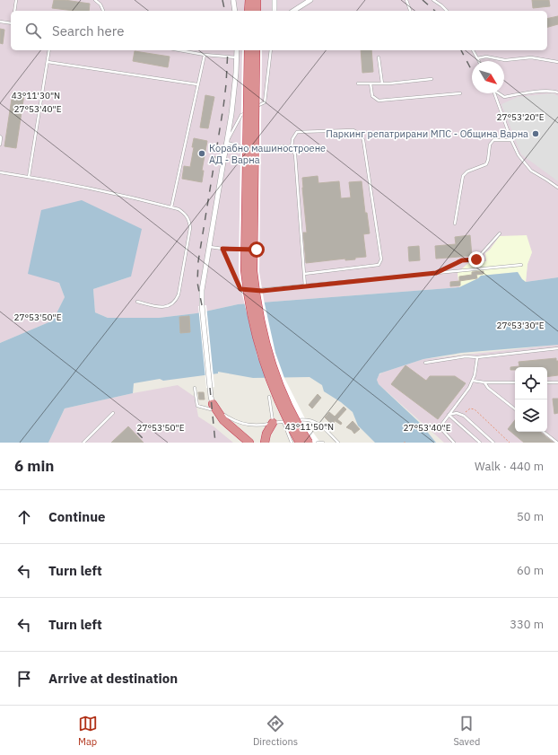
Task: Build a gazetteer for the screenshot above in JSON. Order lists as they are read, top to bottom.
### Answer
{
  "places": ["Паркинг репатрирани МПС - Община Варна", "Корабно машиностроене АД - Варна"],
  "north": "bottom right",
  "page": {
    "search": "Search here",
    "heading": ["6 min", "Walk · 440 m"],
    "list": [
      ["Continue", "50 m"],
      ["Turn left", "60 m"],
      ["Turn left", "330 m"],
      "Arrive at destination"
    ],
    "nav": ["Map", "Directions", "Saved"]
  },
  "coordinates": [
    "43°11'30\"N",
    "27°53'40\"E",
    "27°53'20\"E",
    "27°53'50\"E",
    "27°53'30\"E",
    "43°11'50\"N"
  ]
}
